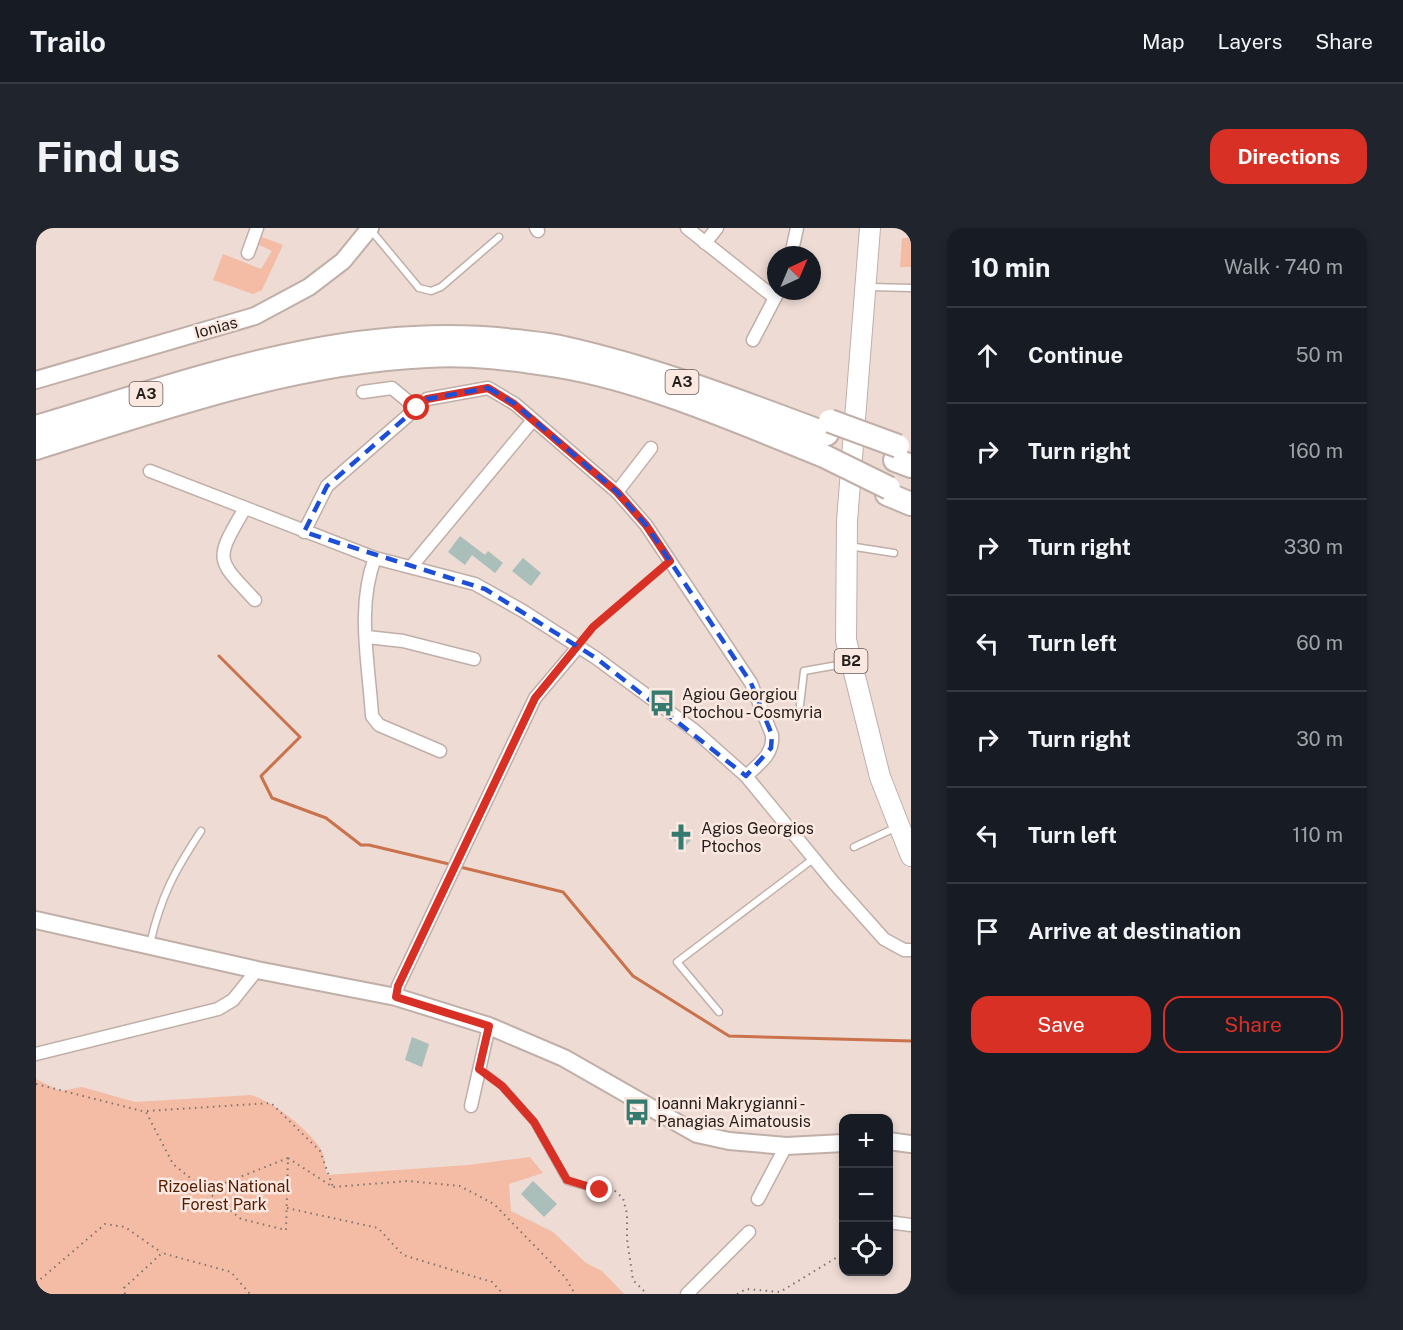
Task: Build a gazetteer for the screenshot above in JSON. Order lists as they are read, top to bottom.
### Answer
{
  "streets": {
    "highway": ["A3"],
    "main road": ["Ionias", "B2"]
  },
  "parks": ["Rizoelias National Forest Park"],
  "places": {
    "bus stop": ["Agiou Georgiou Ptochou - Cosmyria", "Ioanni Makrygianni - Panagias Aimatousis"],
    "church": ["Agios Georgios Ptochos"]
  },
  "north": "top right",
  "page": {
    "header": "Trailo",
    "nav": ["Map", "Layers", "Share"],
    "buttons": [
      "Directions",
      ["Save", "Share"]
    ],
    "title": "Find us",
    "heading": ["10 min", "Walk · 740 m"],
    "list": [
      ["Continue", "50 m"],
      ["Turn right", "160 m"],
      ["Turn right", "330 m"],
      ["Turn left", "60 m"],
      ["Turn right", "30 m"],
      ["Turn left", "110 m"],
      "Arrive at destination"
    ],
    "map_buttons": ["+", "−"]
  }
}
